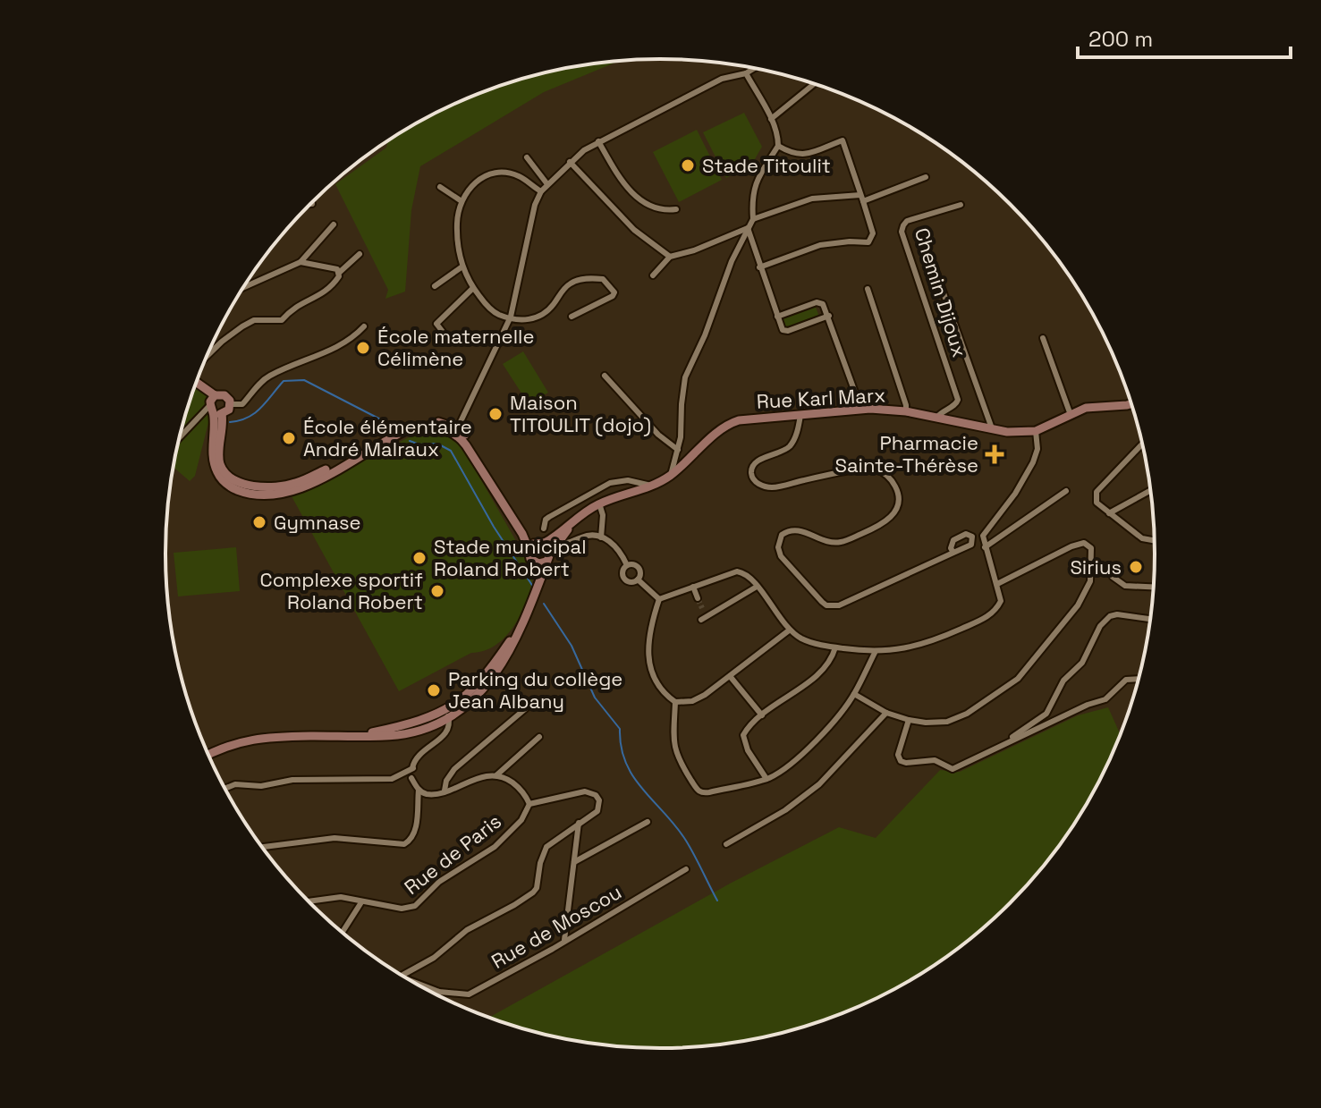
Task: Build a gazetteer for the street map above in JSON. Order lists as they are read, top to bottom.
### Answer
{
  "streets": {
    "main road": ["Rue Karl Marx"],
    "street": ["Chemin Dijoux", "Rue de Paris", "Rue de Moscou"]
  },
  "crossings": [
    ["Chemin Dijoux", "Rue Karl Marx"]
  ],
  "places": {
    "other": [
      "Stade Titoulit",
      "École maternelle Célimène",
      "Maison TITOULIT (dojo)",
      "École élémentaire André Malraux",
      "Gymnase",
      "Stade municipal Roland Robert",
      "Sirius",
      "Complexe sportif Roland Robert",
      "Parking du collège Jean Albany"
    ],
    "health": ["Pharmacie Sainte-Thérèse"]
  },
  "scale_bar": "200 m"
}
